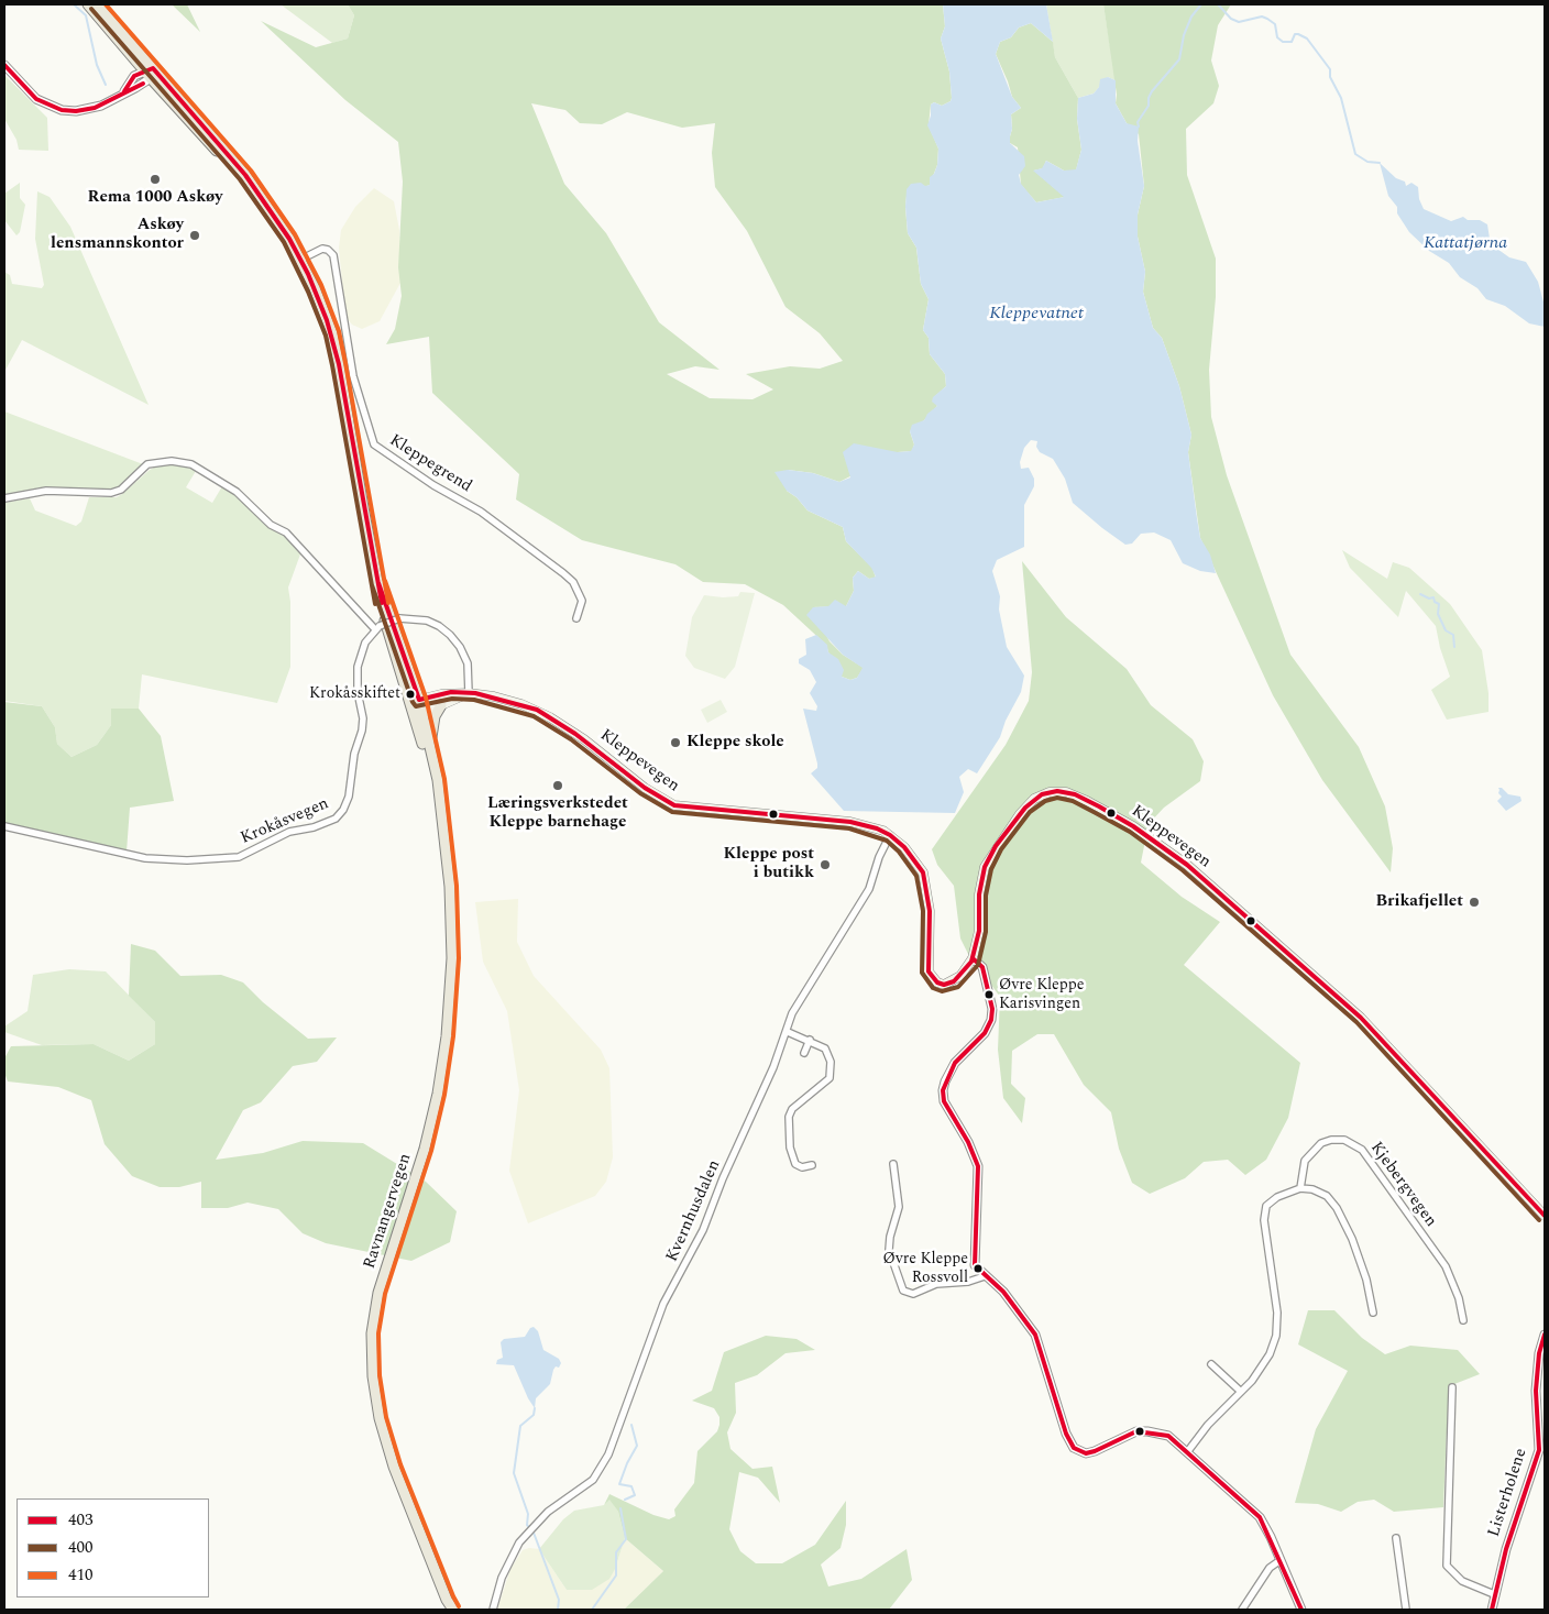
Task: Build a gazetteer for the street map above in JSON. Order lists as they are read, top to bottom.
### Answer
{
  "streets": {
    "main road": ["Kleppevegen", "Ravnangervegen"],
    "street": [
      "Kleppegrend",
      "Krokåsvegen",
      "Kjebergvegen",
      "Kvernhusdalen",
      "Listerholene"
    ]
  },
  "crossings": [
    ["Kleppegrend", "Ravnangervegen"],
    ["Kleppevegen", "Ravnangervegen"],
    ["Kleppevegen", "Kvernhusdalen"]
  ],
  "water": ["Kattatjørna", "Kleppevatnet"],
  "places": [
    "Rema 1000 Askøy",
    "Askøy lensmannskontor",
    "Krokåsskiftet",
    "Kleppe skole",
    "Læringsverkstedet Kleppe barnehage",
    "Kleppe post i butikk",
    "Brikafjellet",
    "Øvre Kleppe Karisvingen",
    "Øvre Kleppe Rossvoll"
  ],
  "lines": ["transit line 410", "transit line 400", "transit line 403"],
  "legend": ["403", "400", "410"]
}
